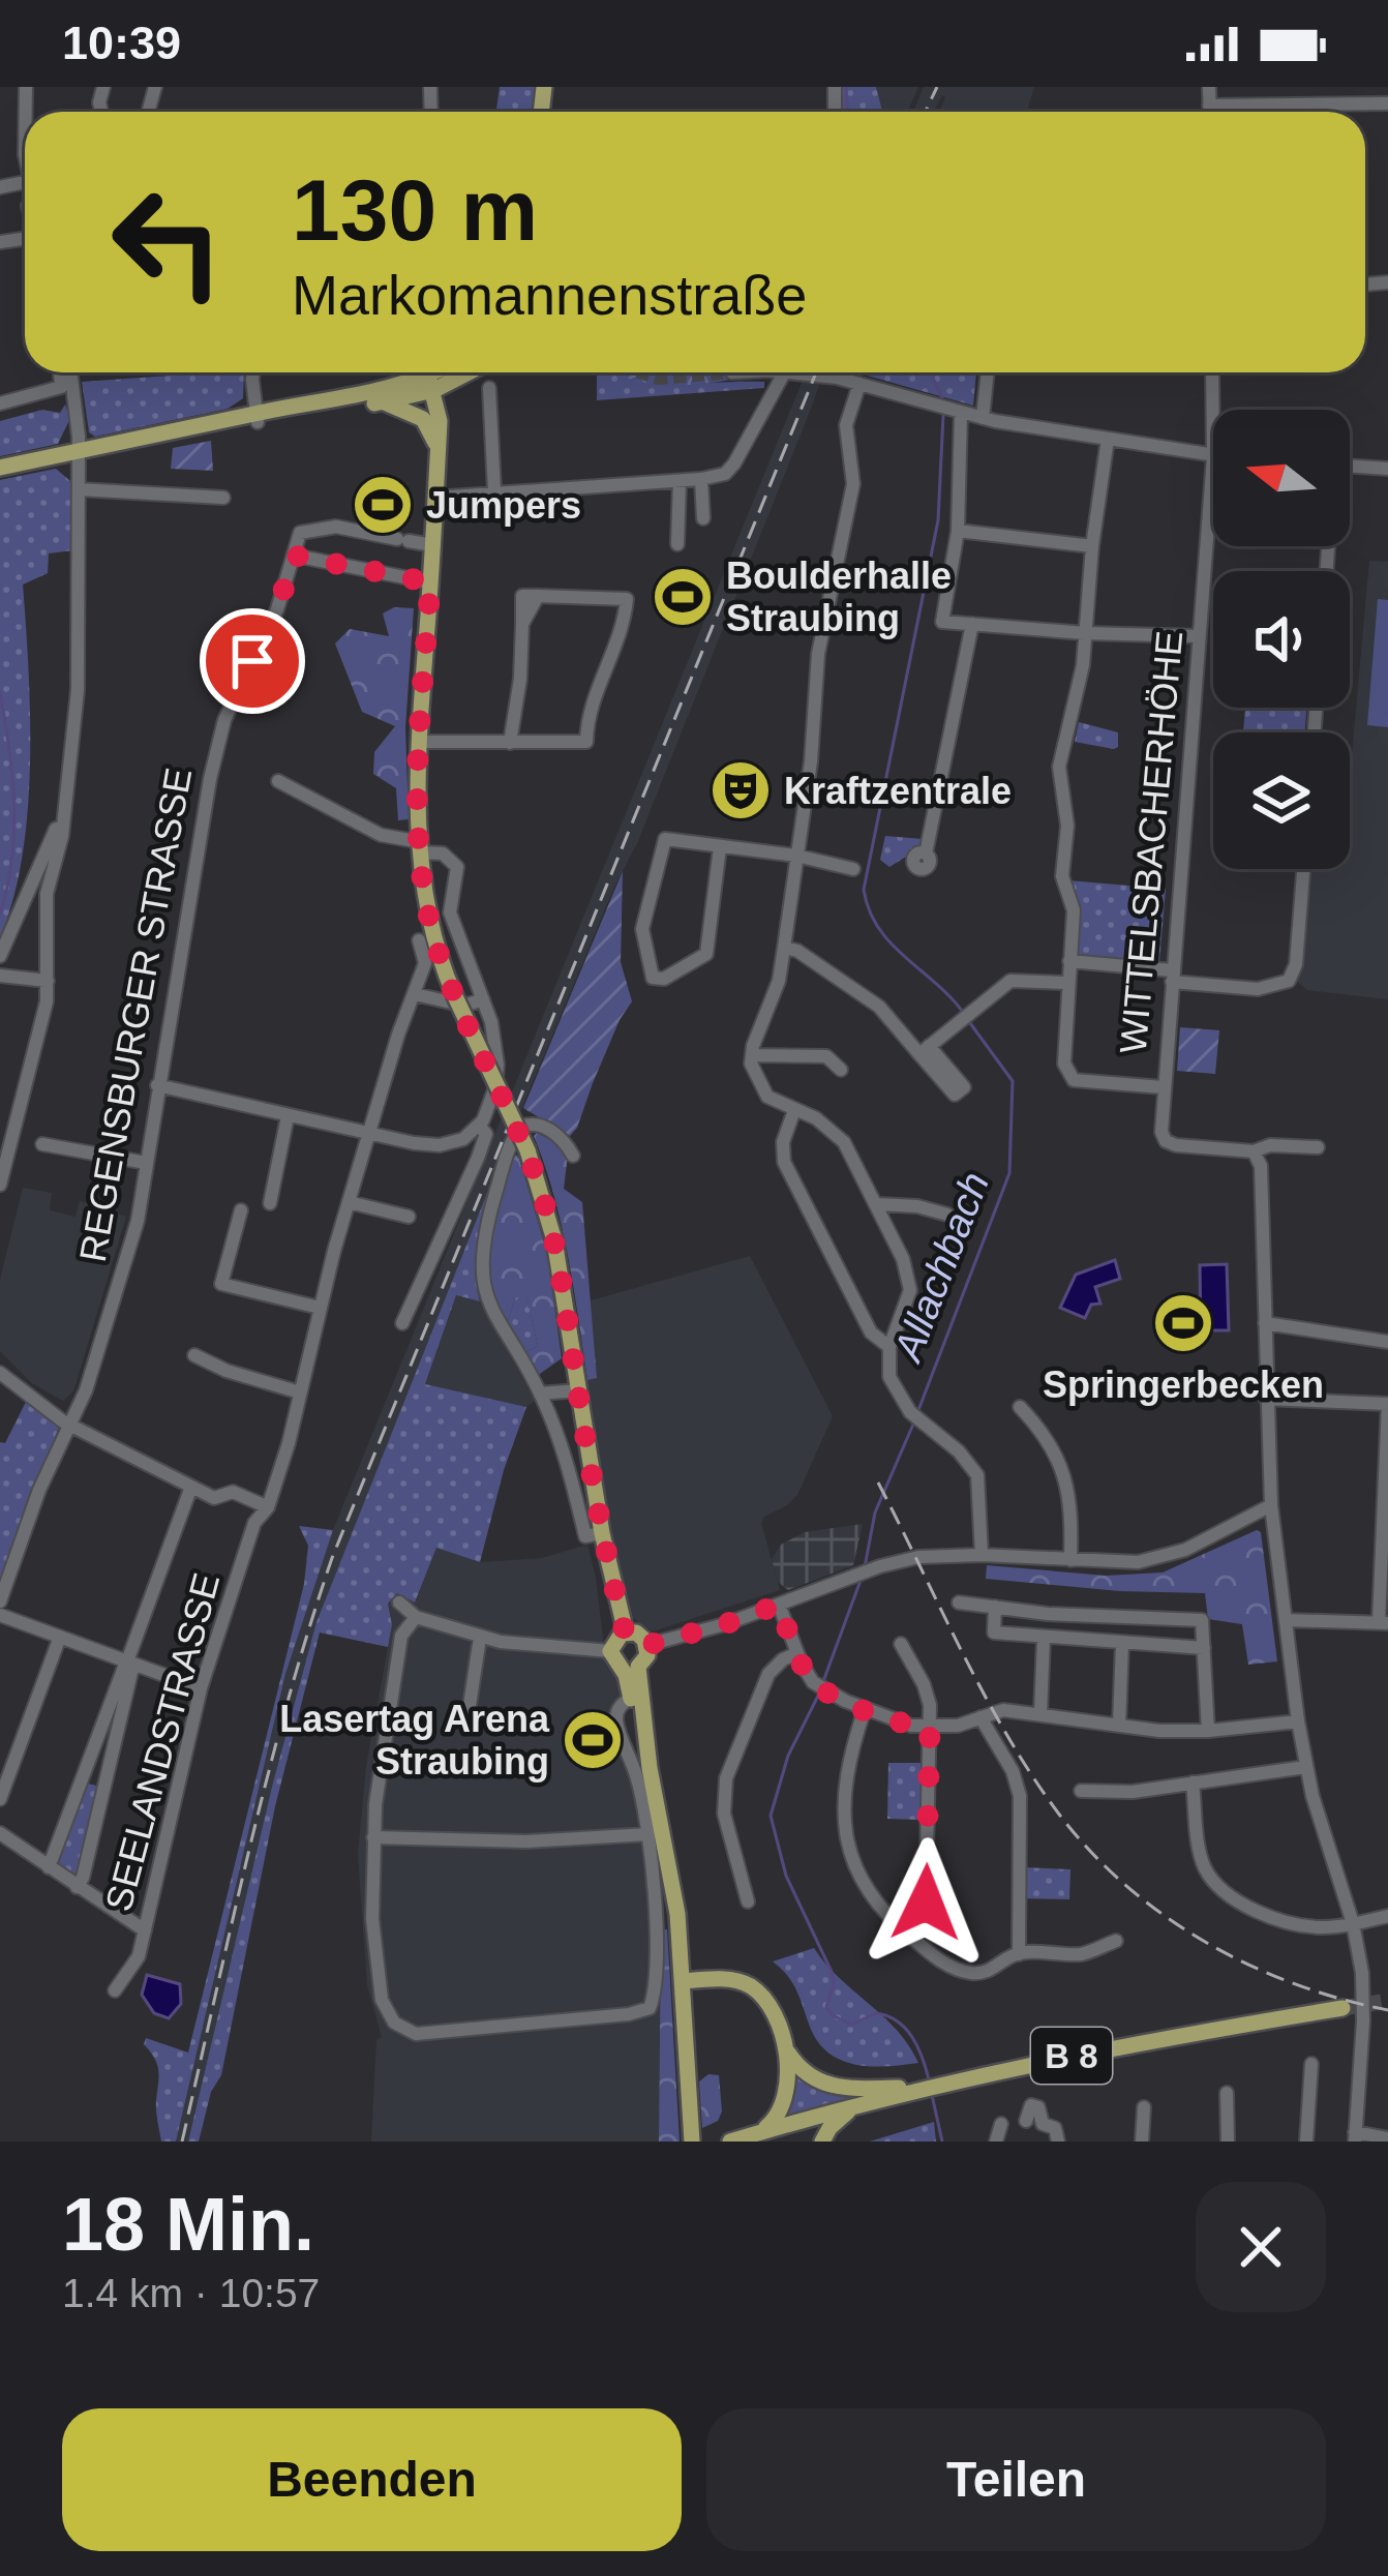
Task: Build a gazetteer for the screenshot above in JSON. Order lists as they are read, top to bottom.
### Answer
{
  "streets": {
    "main road": ["B 8"],
    "street": ["WITTELSBACHERHÖHE", "REGENSBURGER STRASSE", "SEELANDSTRASSE"]
  },
  "water": ["Allachbach"],
  "places": {
    "sports": [
      "Jumpers",
      "Boulderhalle Straubing",
      "Springerbecken",
      "Lasertag Arena Straubing"
    ],
    "theatre": ["Kraftzentrale"]
  },
  "north": "left",
  "page": {
    "status": "10:39",
    "turn": ["130 m", "Markomannenstraße"],
    "heading": ["18 Min.", "1.4 km · 10:57"],
    "buttons": ["Beenden", "Teilen"]
  }
}
